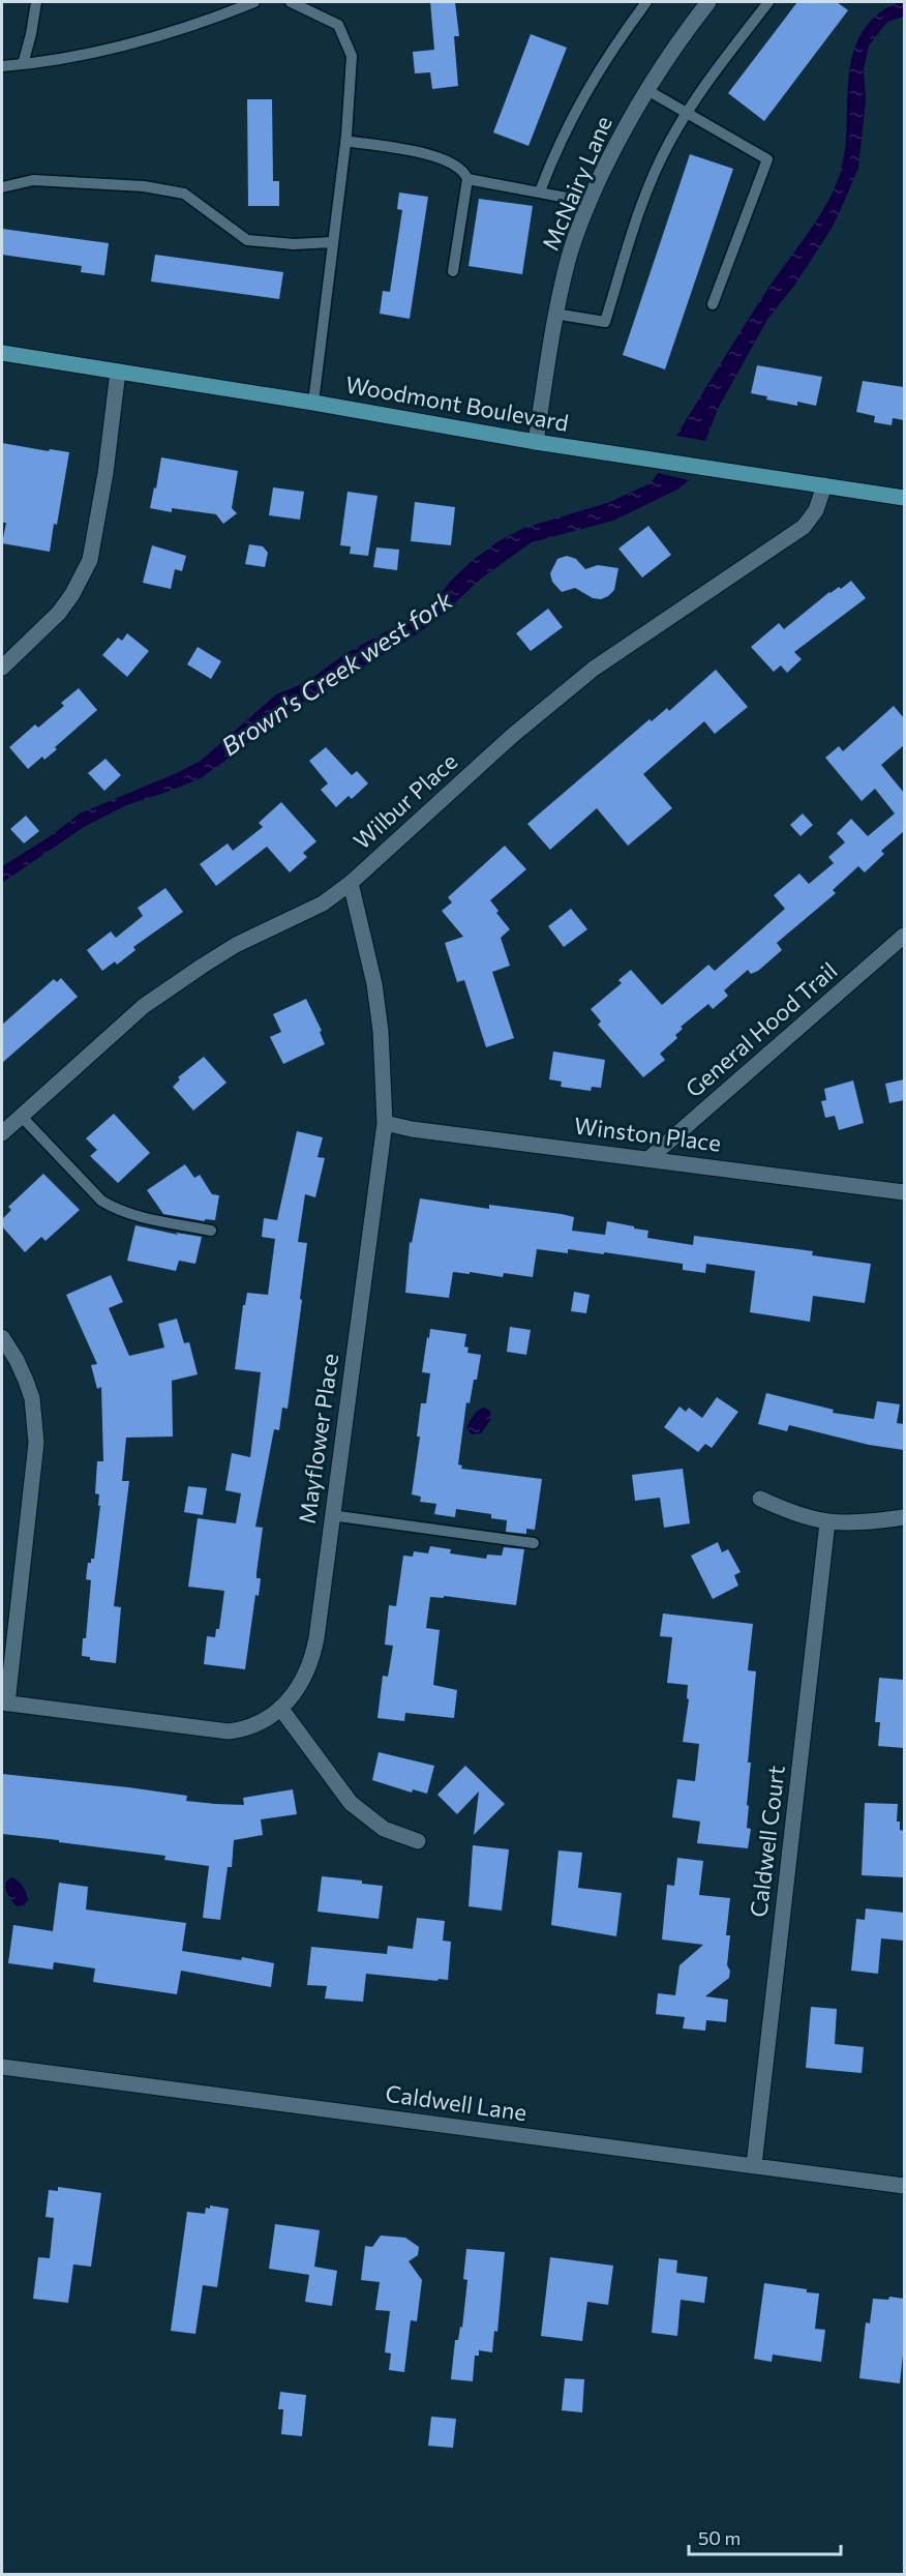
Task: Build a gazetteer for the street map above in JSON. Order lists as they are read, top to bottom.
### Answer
{
  "streets": {
    "main road": ["Woodmont Boulevard"],
    "street": [
      "McNairy Lane",
      "Wilbur Place",
      "General Hood Trail",
      "Winston Place",
      "Mayflower Place",
      "Caldwell Court",
      "Caldwell Lane"
    ]
  },
  "crossings": [
    ["McNairy Lane", "Woodmont Boulevard"],
    ["Woodmont Boulevard", "Wilbur Place"],
    ["Wilbur Place", "Mayflower Place"],
    ["General Hood Trail", "Winston Place"],
    ["Winston Place", "Mayflower Place"],
    ["Caldwell Court", "Caldwell Lane"]
  ],
  "water": ["Brown's Creek west fork"],
  "scale_bar": "50 m"
}
